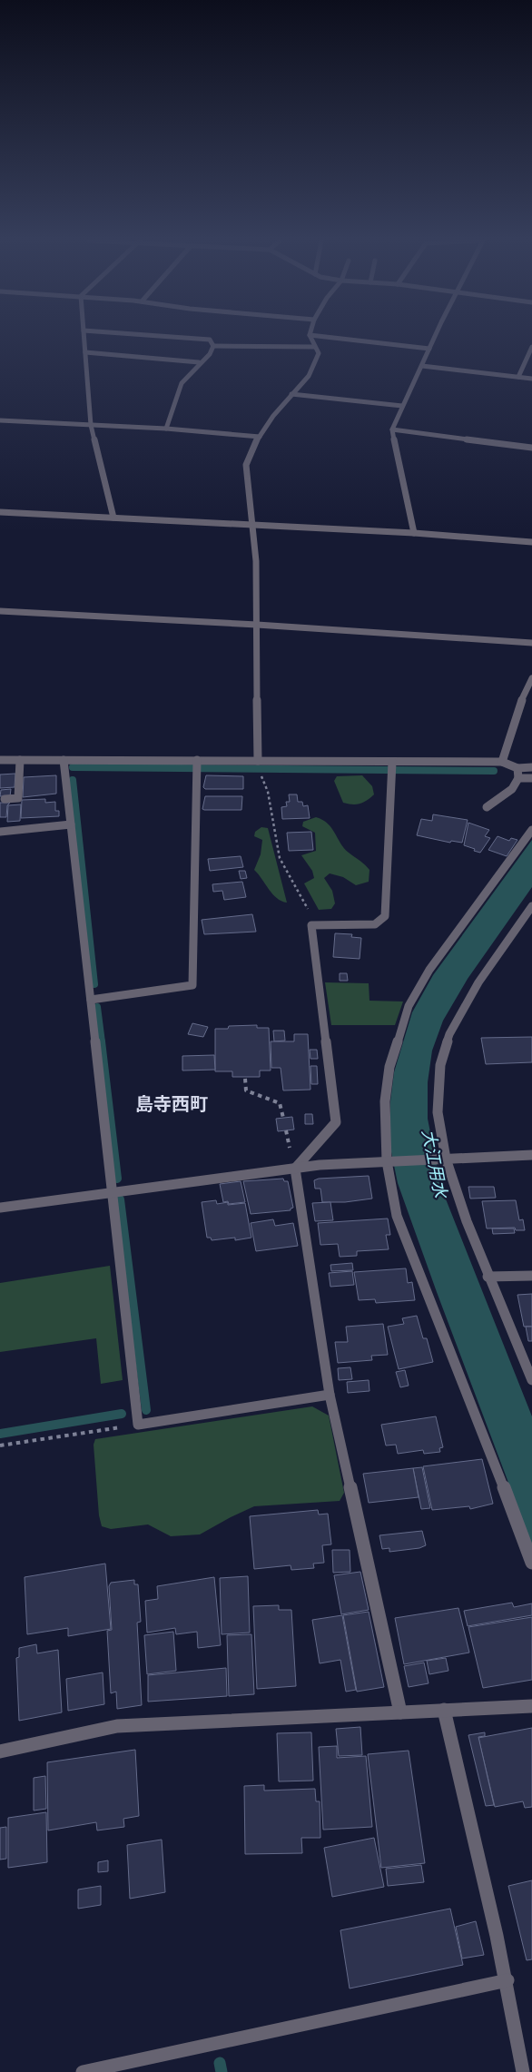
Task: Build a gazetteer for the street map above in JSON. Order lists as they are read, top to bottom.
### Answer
{
  "districts": ["島寺西町"],
  "water": ["大江用水"]
}
